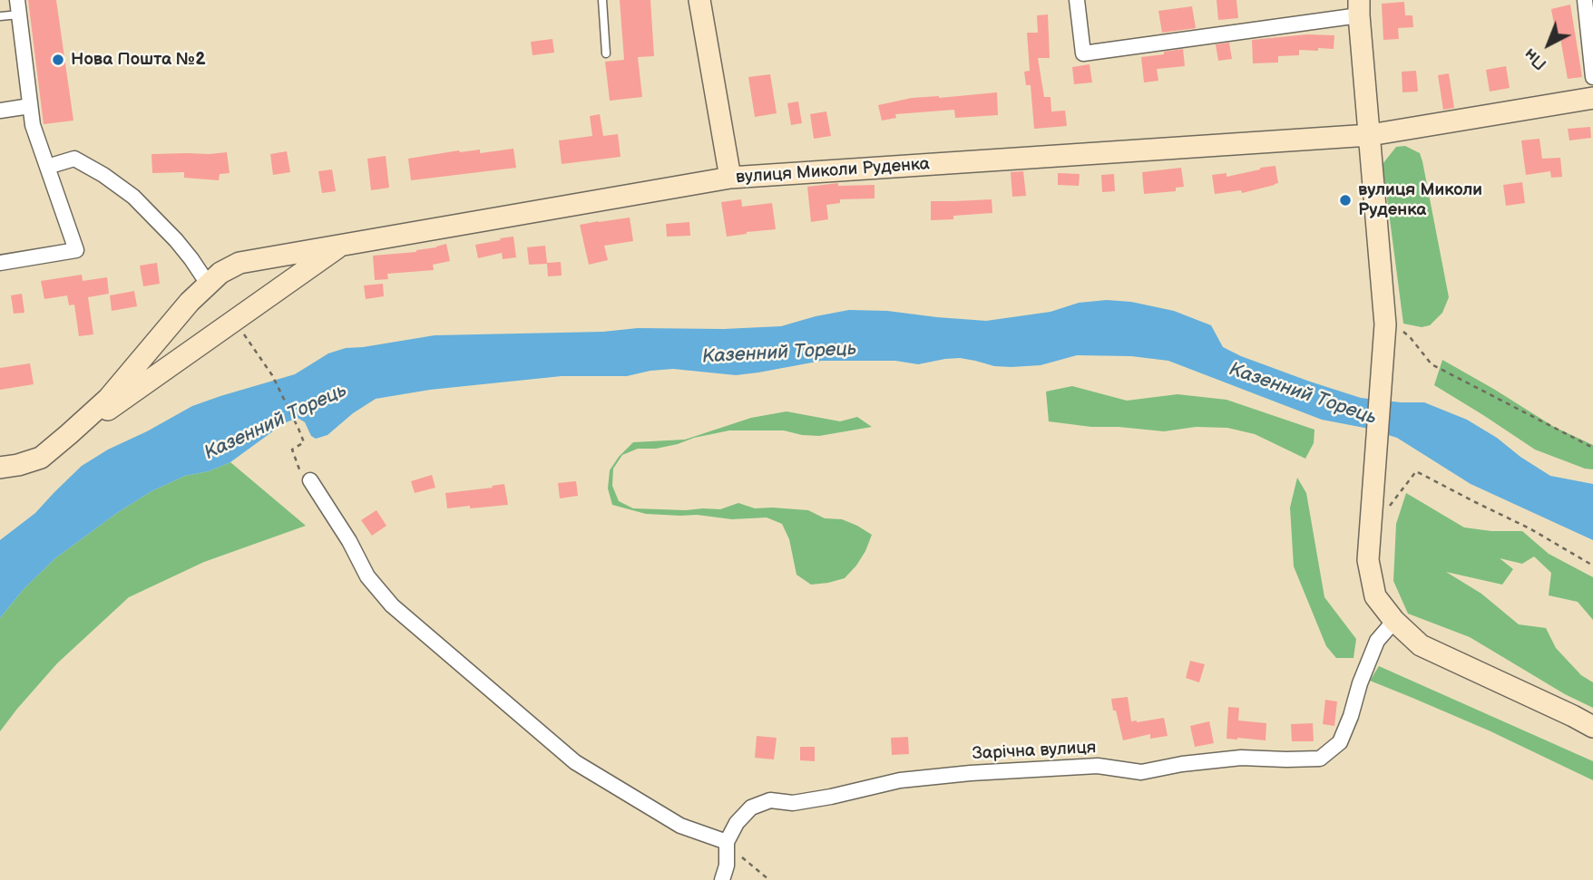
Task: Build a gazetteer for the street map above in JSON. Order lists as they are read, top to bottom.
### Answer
{
  "streets": {
    "street": ["вулиця Миколи Руденка", "Зарічна вулиця"]
  },
  "water": ["Казенний Торець"],
  "places": ["Нова Пошта №2", "вулиця Миколи Руденка"],
  "north": "bottom left"
}
